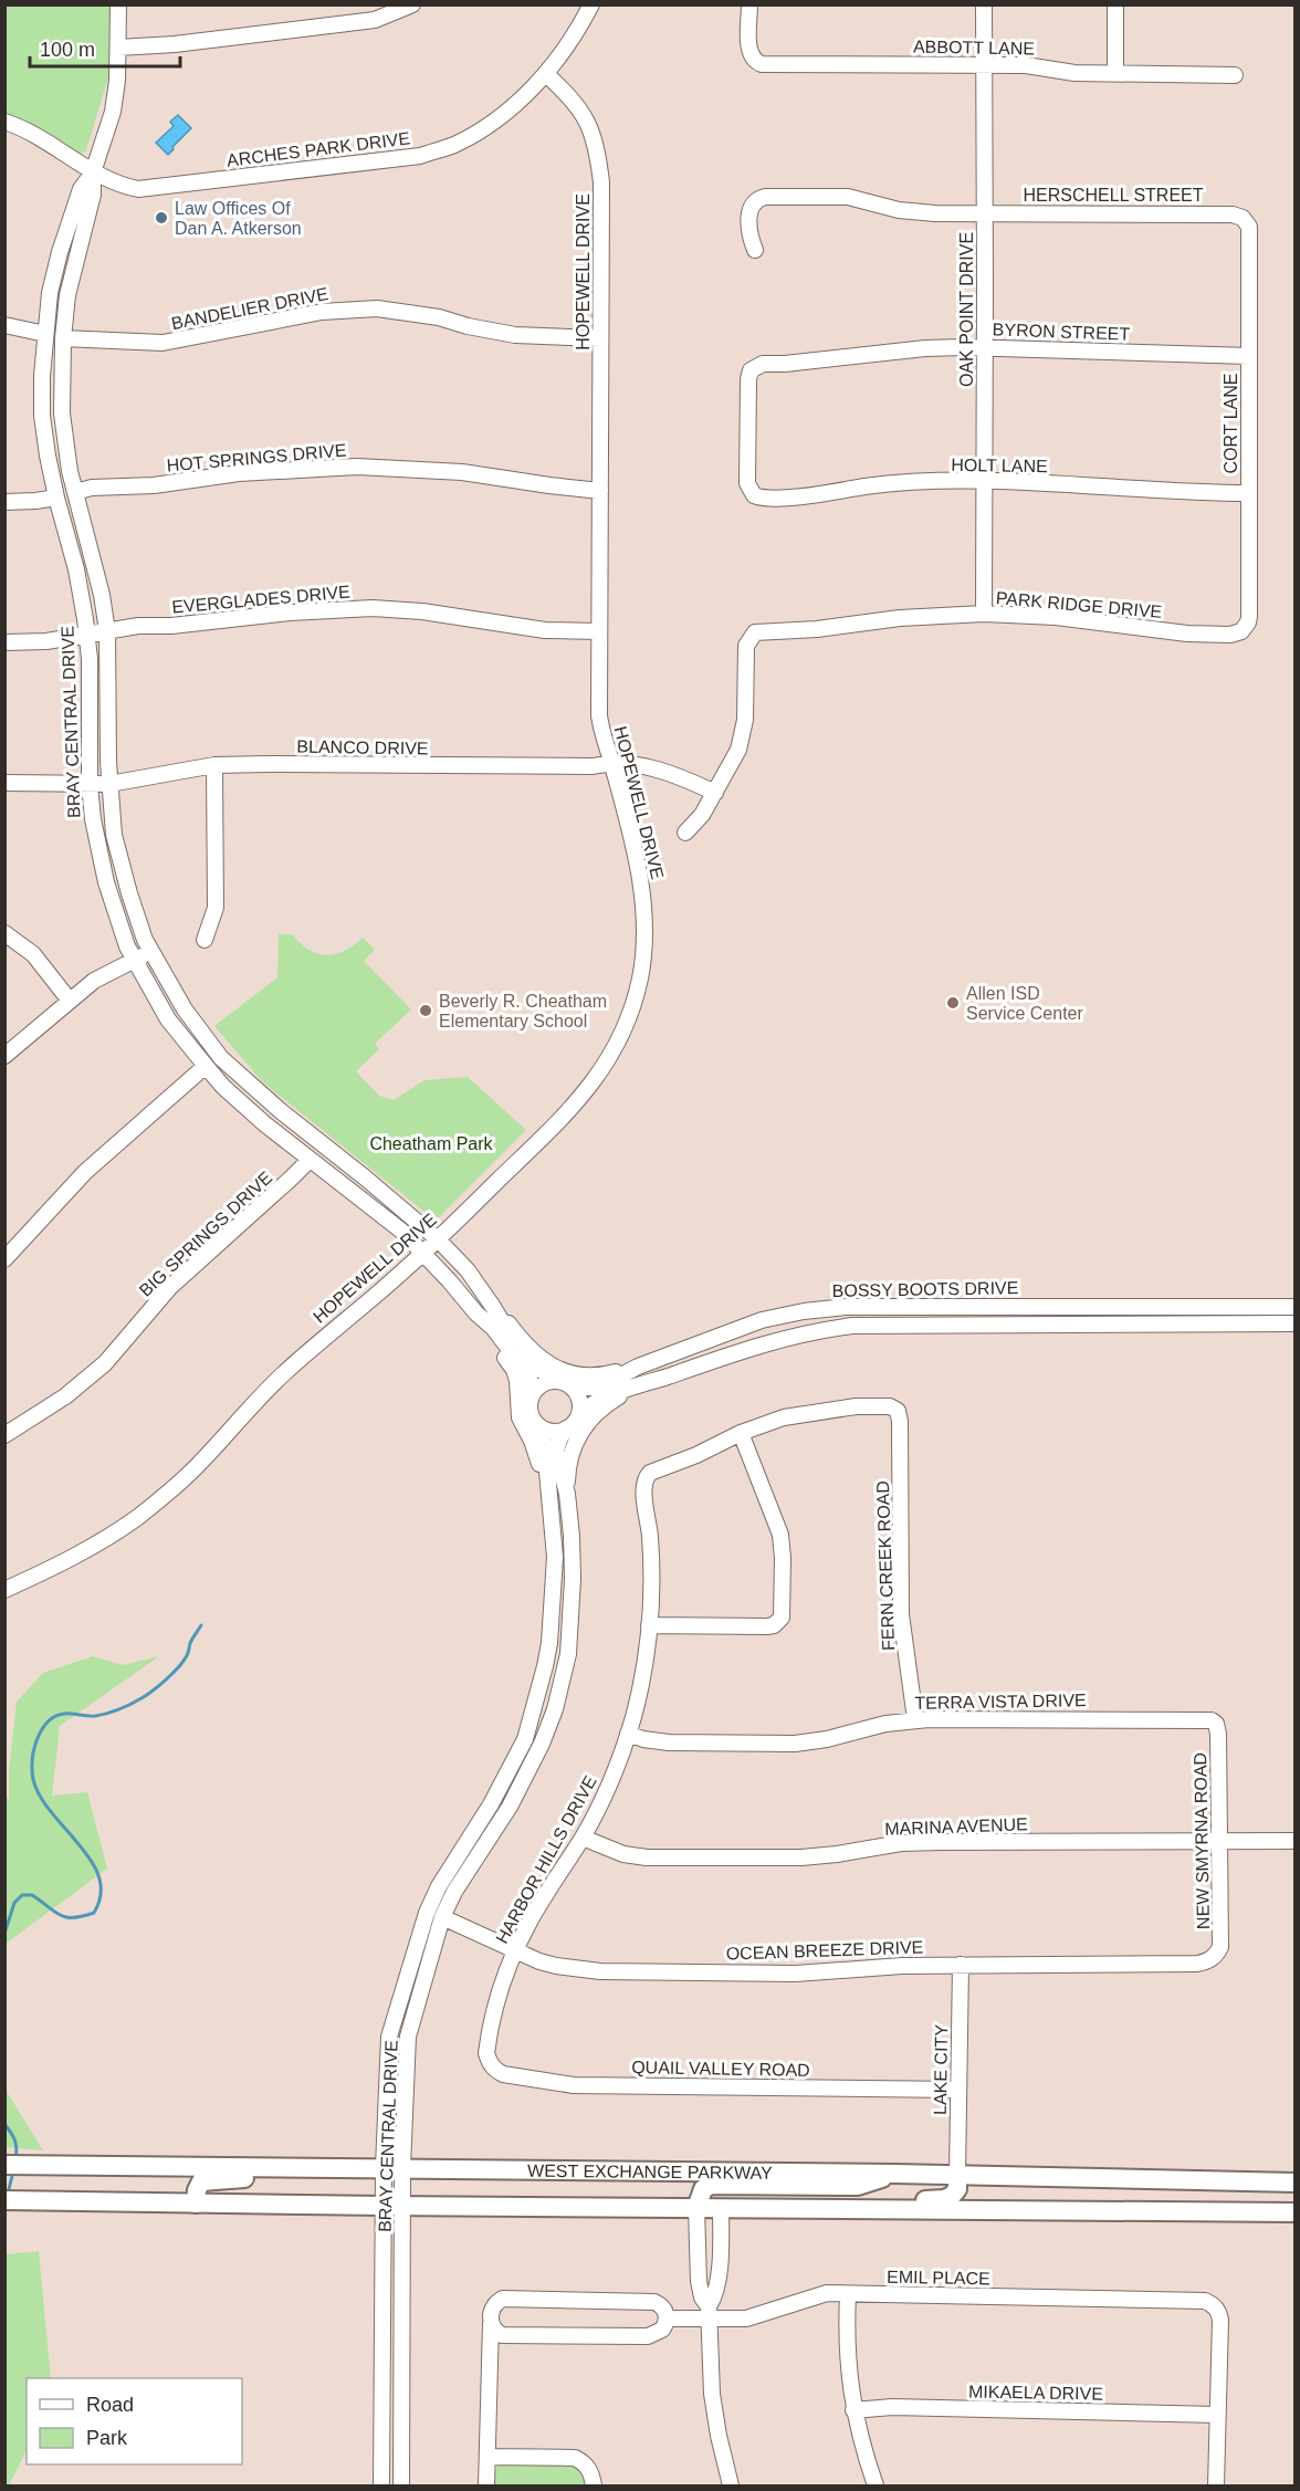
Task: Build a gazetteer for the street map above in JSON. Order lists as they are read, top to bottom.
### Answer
{
  "streets": {
    "main road": ["WEST EXCHANGE PARKWAY"],
    "street": [
      "ABBOTT LANE",
      "ARCHES PARK DRIVE",
      "HERSCHELL STREET",
      "HOPEWELL DRIVE",
      "BANDELIER DRIVE",
      "OAK POINT DRIVE",
      "BYRON STREET",
      "CORT LANE",
      "HOT SPRINGS DRIVE",
      "HOLT LANE",
      "EVERGLADES DRIVE",
      "PARK RIDGE DRIVE",
      "BRAY CENTRAL DRIVE",
      "BLANCO DRIVE",
      "BIG SPRINGS DRIVE",
      "BOSSY BOOTS DRIVE",
      "FERN CREEK ROAD",
      "TERRA VISTA DRIVE",
      "MARINA AVENUE",
      "NEW SMYRNA ROAD",
      "HARBOR HILLS DRIVE",
      "OCEAN BREEZE DRIVE",
      "QUAIL VALLEY ROAD",
      "LAKE CITY",
      "EMIL PLACE",
      "MIKAELA DRIVE"
    ]
  },
  "crossings": [
    ["ABBOTT LANE", "OAK POINT DRIVE"],
    ["ARCHES PARK DRIVE", "HOPEWELL DRIVE"],
    ["ARCHES PARK DRIVE", "BRAY CENTRAL DRIVE"],
    ["HERSCHELL STREET", "OAK POINT DRIVE"],
    ["HERSCHELL STREET", "CORT LANE"],
    ["HOPEWELL DRIVE", "BANDELIER DRIVE"],
    ["HOPEWELL DRIVE", "HOT SPRINGS DRIVE"],
    ["HOPEWELL DRIVE", "EVERGLADES DRIVE"],
    ["HOPEWELL DRIVE", "BRAY CENTRAL DRIVE"],
    ["HOPEWELL DRIVE", "BLANCO DRIVE"],
    ["BANDELIER DRIVE", "BRAY CENTRAL DRIVE"],
    ["OAK POINT DRIVE", "BYRON STREET"],
    ["OAK POINT DRIVE", "HOLT LANE"],
    ["OAK POINT DRIVE", "PARK RIDGE DRIVE"],
    ["BYRON STREET", "CORT LANE"],
    ["BYRON STREET", "HOLT LANE"],
    ["CORT LANE", "HOLT LANE"],
    ["CORT LANE", "PARK RIDGE DRIVE"],
    ["HOT SPRINGS DRIVE", "BRAY CENTRAL DRIVE"],
    ["EVERGLADES DRIVE", "BRAY CENTRAL DRIVE"],
    ["PARK RIDGE DRIVE", "BLANCO DRIVE"],
    ["BRAY CENTRAL DRIVE", "BLANCO DRIVE"],
    ["BRAY CENTRAL DRIVE", "BIG SPRINGS DRIVE"],
    ["BRAY CENTRAL DRIVE", "BOSSY BOOTS DRIVE"],
    ["BRAY CENTRAL DRIVE", "OCEAN BREEZE DRIVE"],
    ["BRAY CENTRAL DRIVE", "WEST EXCHANGE PARKWAY"],
    ["FERN CREEK ROAD", "TERRA VISTA DRIVE"],
    ["FERN CREEK ROAD", "HARBOR HILLS DRIVE"],
    ["TERRA VISTA DRIVE", "NEW SMYRNA ROAD"],
    ["TERRA VISTA DRIVE", "HARBOR HILLS DRIVE"],
    ["MARINA AVENUE", "NEW SMYRNA ROAD"],
    ["MARINA AVENUE", "HARBOR HILLS DRIVE"],
    ["NEW SMYRNA ROAD", "OCEAN BREEZE DRIVE"],
    ["HARBOR HILLS DRIVE", "OCEAN BREEZE DRIVE"],
    ["HARBOR HILLS DRIVE", "QUAIL VALLEY ROAD"],
    ["OCEAN BREEZE DRIVE", "LAKE CITY"],
    ["QUAIL VALLEY ROAD", "LAKE CITY"],
    ["LAKE CITY", "WEST EXCHANGE PARKWAY"],
    ["EMIL PLACE", "MIKAELA DRIVE"]
  ],
  "parks": ["Cheatham Park"],
  "places": ["Law Offices Of Dan A. Atkerson", "Allen ISD Service Center", "Beverly R. Cheatham Elementary School"],
  "legend": ["Road", "Park"],
  "scale_bar": "100 m"
}
